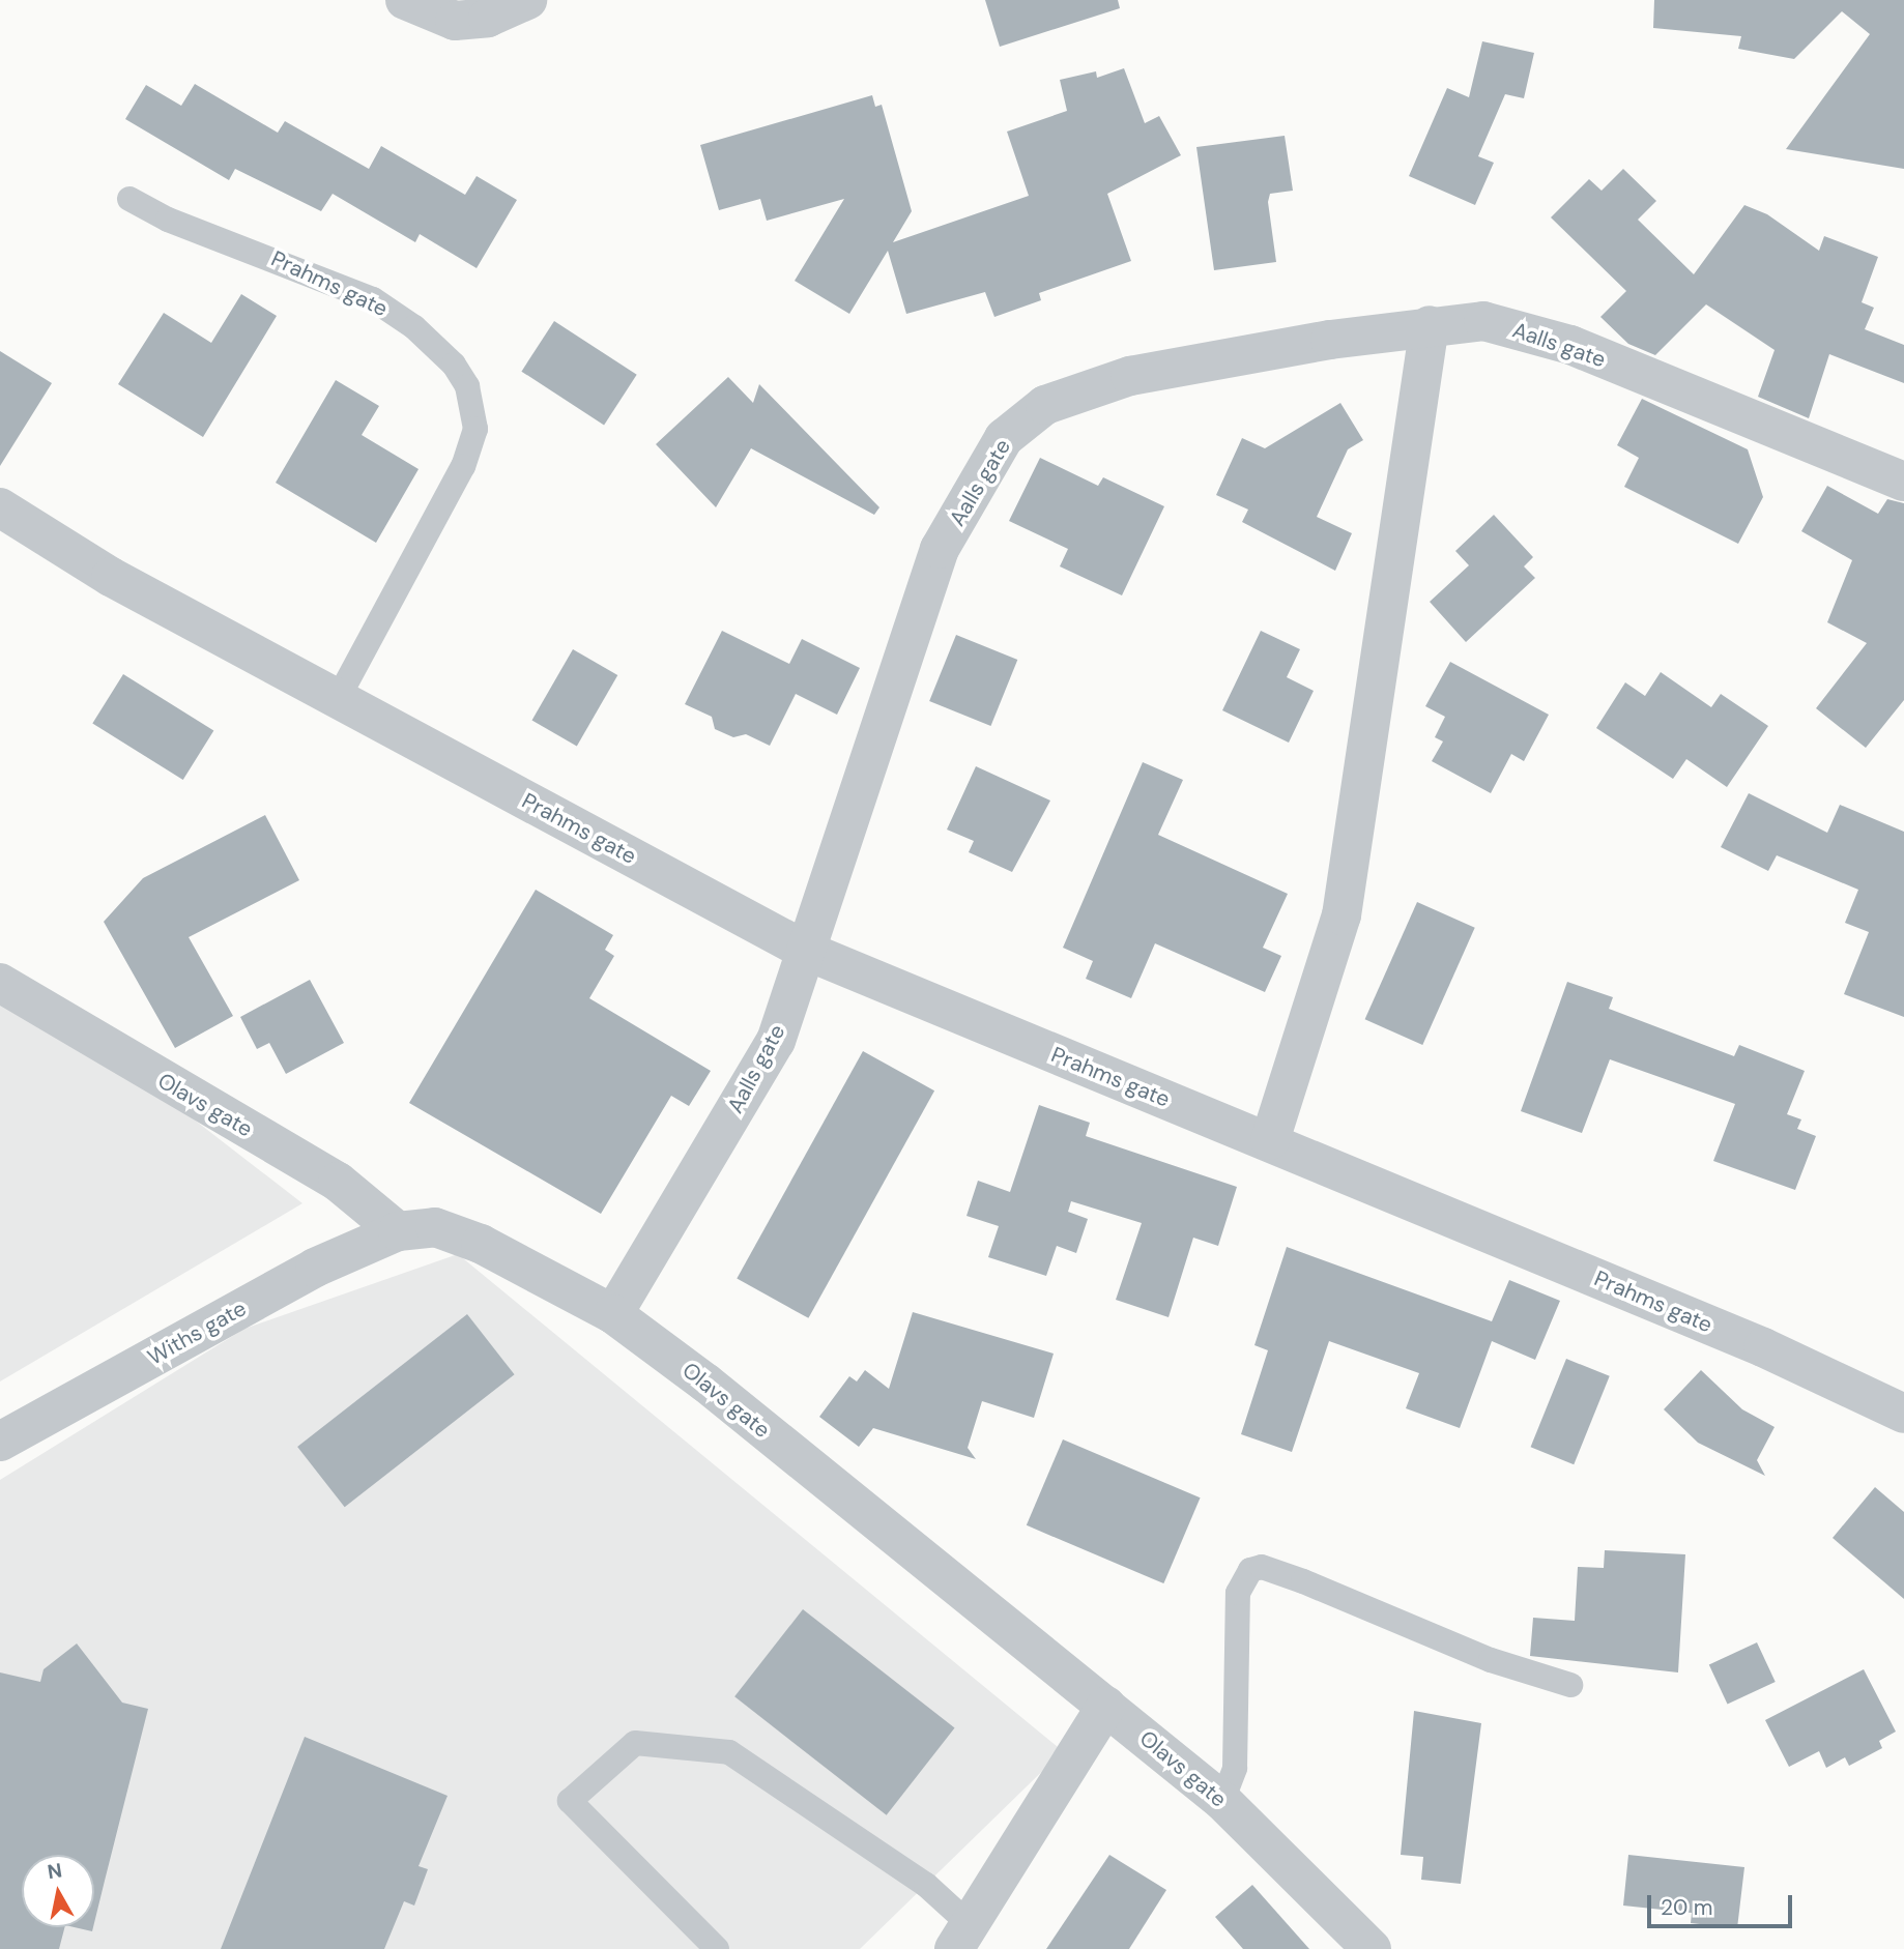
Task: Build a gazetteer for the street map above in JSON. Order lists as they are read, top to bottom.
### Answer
{
  "streets": {
    "street": [
      "Prahms gate",
      "Aalls gate",
      "Olavs gate",
      "Withs gate"
    ]
  },
  "crossings": [
    ["Prahms gate", "Aalls gate"],
    ["Aalls gate", "Olavs gate"],
    ["Olavs gate", "Withs gate"]
  ],
  "scale_bar": "20 m",
  "north": "top"
}
